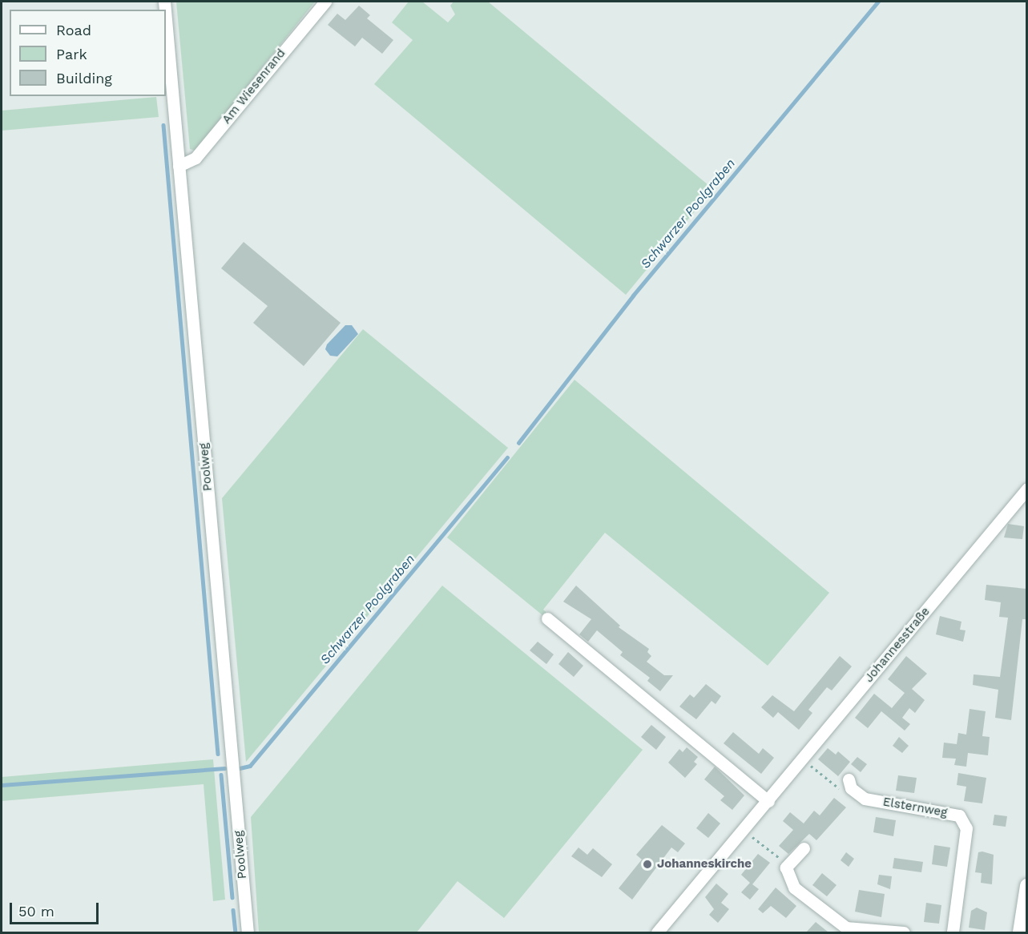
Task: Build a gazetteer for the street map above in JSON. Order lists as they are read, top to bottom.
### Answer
{
  "streets": {
    "street": [
      "Am Wiesenrand",
      "Poolweg",
      "Johannesstraße",
      "Elsternweg"
    ]
  },
  "crossings": [
    ["Am Wiesenrand", "Poolweg"]
  ],
  "water": ["Schwarzer Poolgraben"],
  "places": ["Johanneskirche"],
  "legend": ["Road", "Park", "Building"],
  "scale_bar": "50 m"
}
